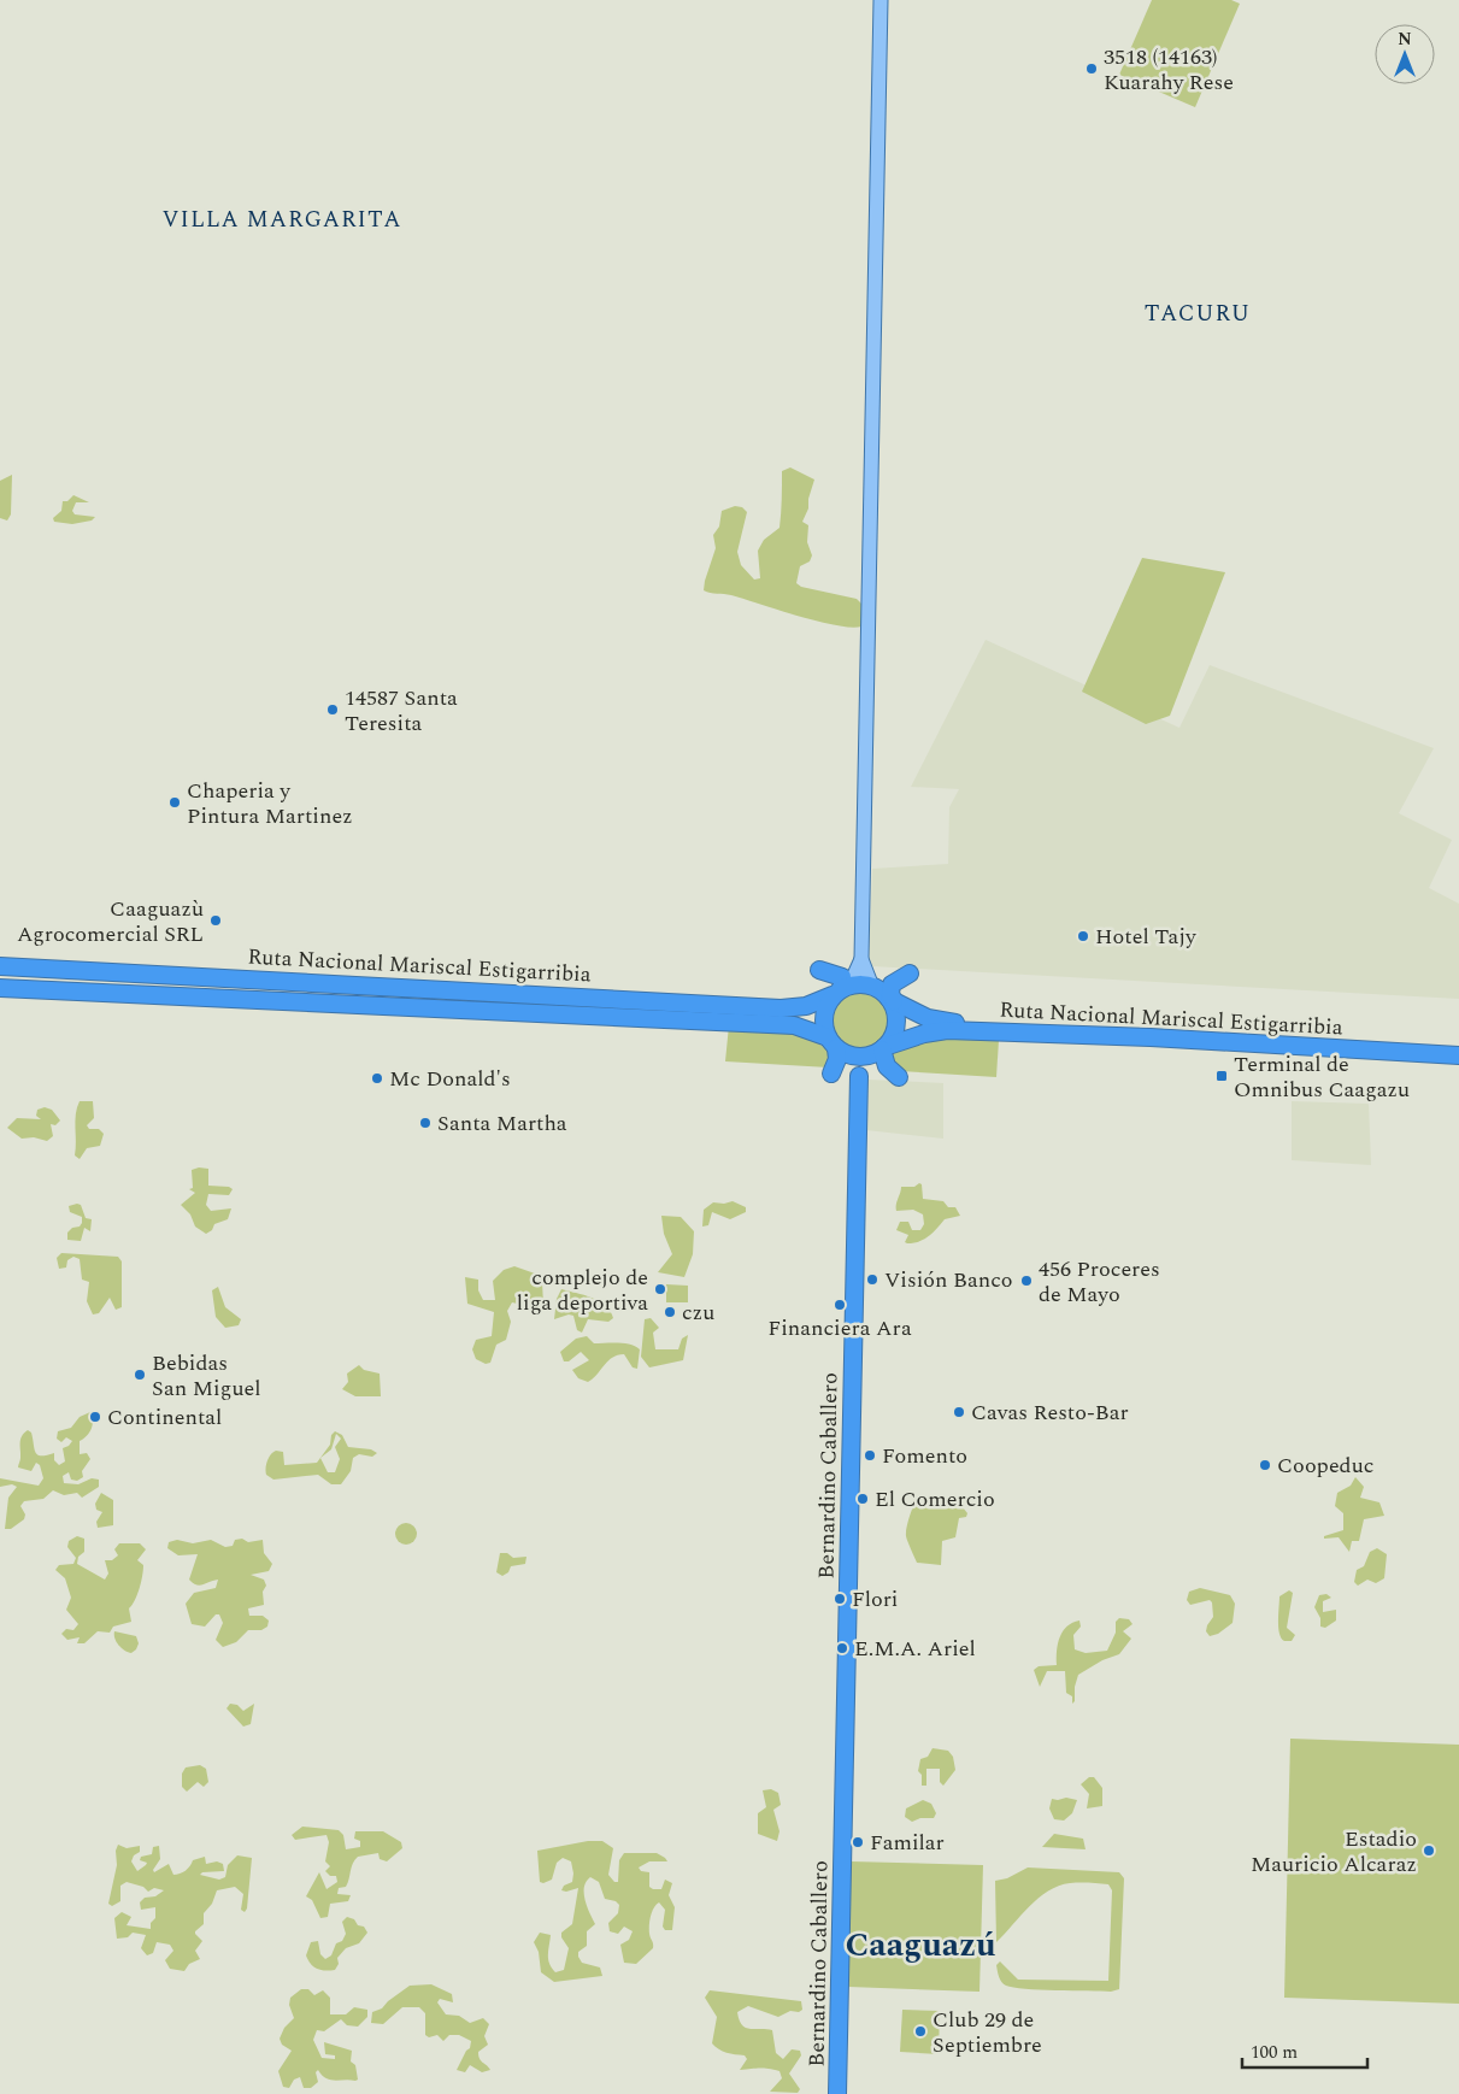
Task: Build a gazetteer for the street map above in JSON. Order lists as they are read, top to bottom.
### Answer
{
  "streets": {
    "highway": ["Ruta Nacional Mariscal Estigarribia", "Bernardino Caballero"]
  },
  "districts": ["VILLA MARGARITA", "TACURU", "Caaguazú"],
  "places": {
    "other": [
      "3518 (14163) Kuarahy Rese",
      "14587 Santa Teresita",
      "Chaperia y Pintura Martinez",
      "Caaguazù Agrocomercial SRL",
      "Hotel Tajy",
      "Mc Donald's",
      "Santa Martha",
      "Visión Banco",
      "456 Proceres de Mayo",
      "complejo de liga deportiva",
      "Financiera Ara",
      "czu",
      "Bebidas San Miguel",
      "Cavas Resto-Bar",
      "Continental",
      "Fomento",
      "Coopeduc",
      "El Comercio",
      "Flori",
      "E.M.A. Ariel",
      "Familar",
      "Estadio Mauricio Alcaraz",
      "Club 29 de Septiembre"
    ],
    "transit": ["Terminal de Omnibus Caagazu"]
  },
  "scale_bar": "100 m",
  "north": "top"
}
